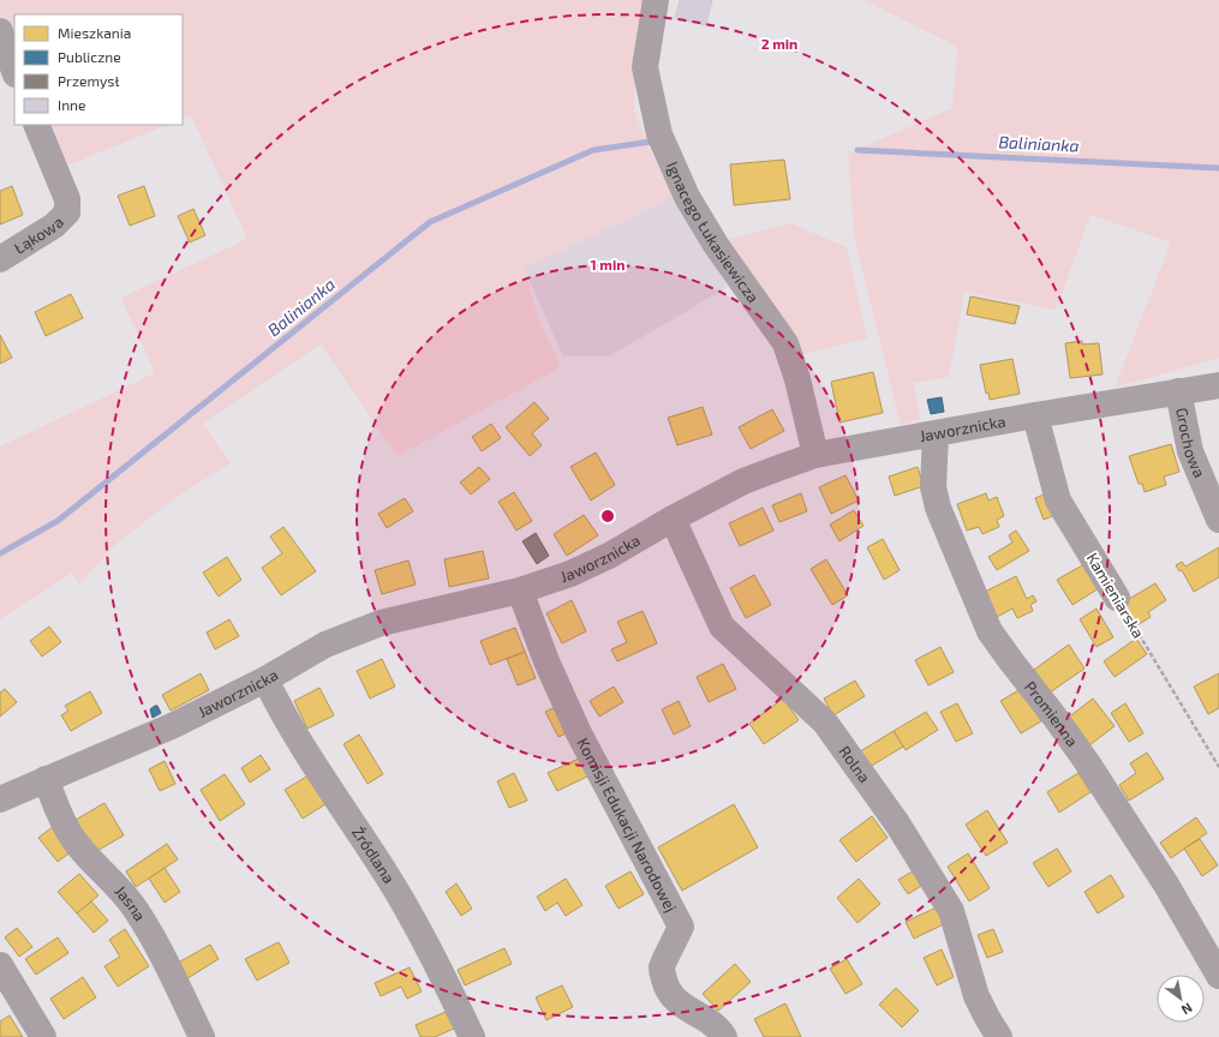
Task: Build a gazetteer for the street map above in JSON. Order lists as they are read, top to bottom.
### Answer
{
  "streets": {
    "street": [
      "Ignacego Łukasiewicza",
      "Łąkowa",
      "Jaworznicka",
      "Grochowa",
      "Kamieniarska",
      "Promienna",
      "Rolna",
      "Komisji Edukacji Narodowej",
      "Źródlana",
      "Jasna"
    ]
  },
  "crossings": [
    ["Ignacego Łukasiewicza", "Jaworznicka"],
    ["Jaworznicka", "Grochowa"],
    ["Jaworznicka", "Kamieniarska"],
    ["Jaworznicka", "Promienna"],
    ["Jaworznicka", "Rolna"],
    ["Jaworznicka", "Komisji Edukacji Narodowej"],
    ["Jaworznicka", "Źródlana"],
    ["Jaworznicka", "Jasna"]
  ],
  "water": ["Balinianka"],
  "legend": [
    "Mieszkania",
    "Publiczne",
    "Przemysł",
    "Inne"
  ],
  "north": "bottom right",
  "rings": ["2 min", "1 min"]
}
